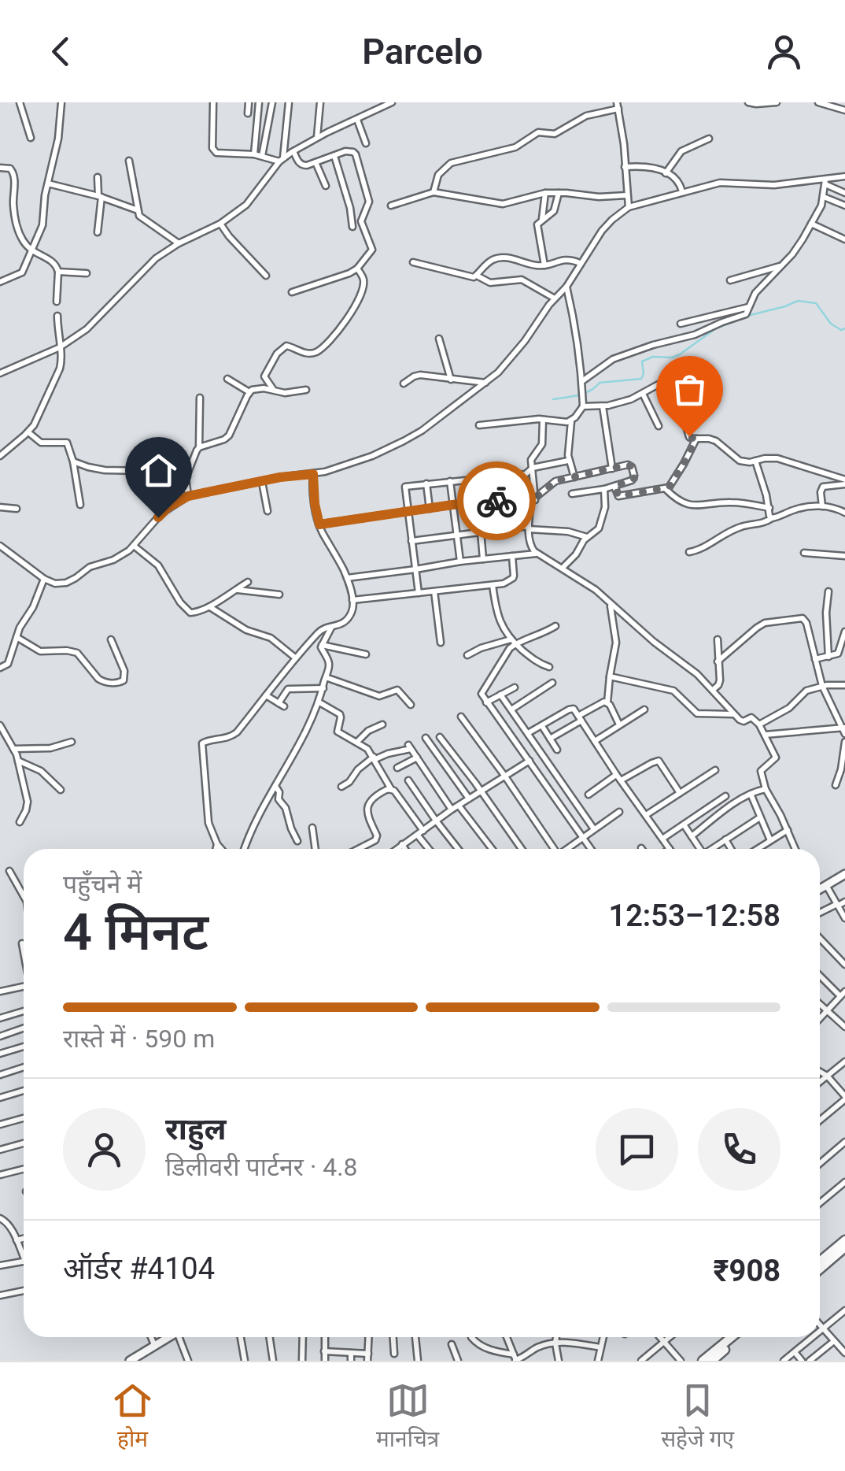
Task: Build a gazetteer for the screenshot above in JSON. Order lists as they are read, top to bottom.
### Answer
{
  "page": {
    "header": "Parcelo",
    "heading": ["4 मिनट", "पहुँचने में", "12:53–12:58"],
    "panel": [
      "राहुल",
      "डिलीवरी पार्टनर · 4.8",
      "ऑर्डर #4104",
      "₹908"
    ],
    "bar": "रास्ते में · 590 m",
    "tabs": ["होम", "मानचित्र", "सहेजे गए"]
  }
}
